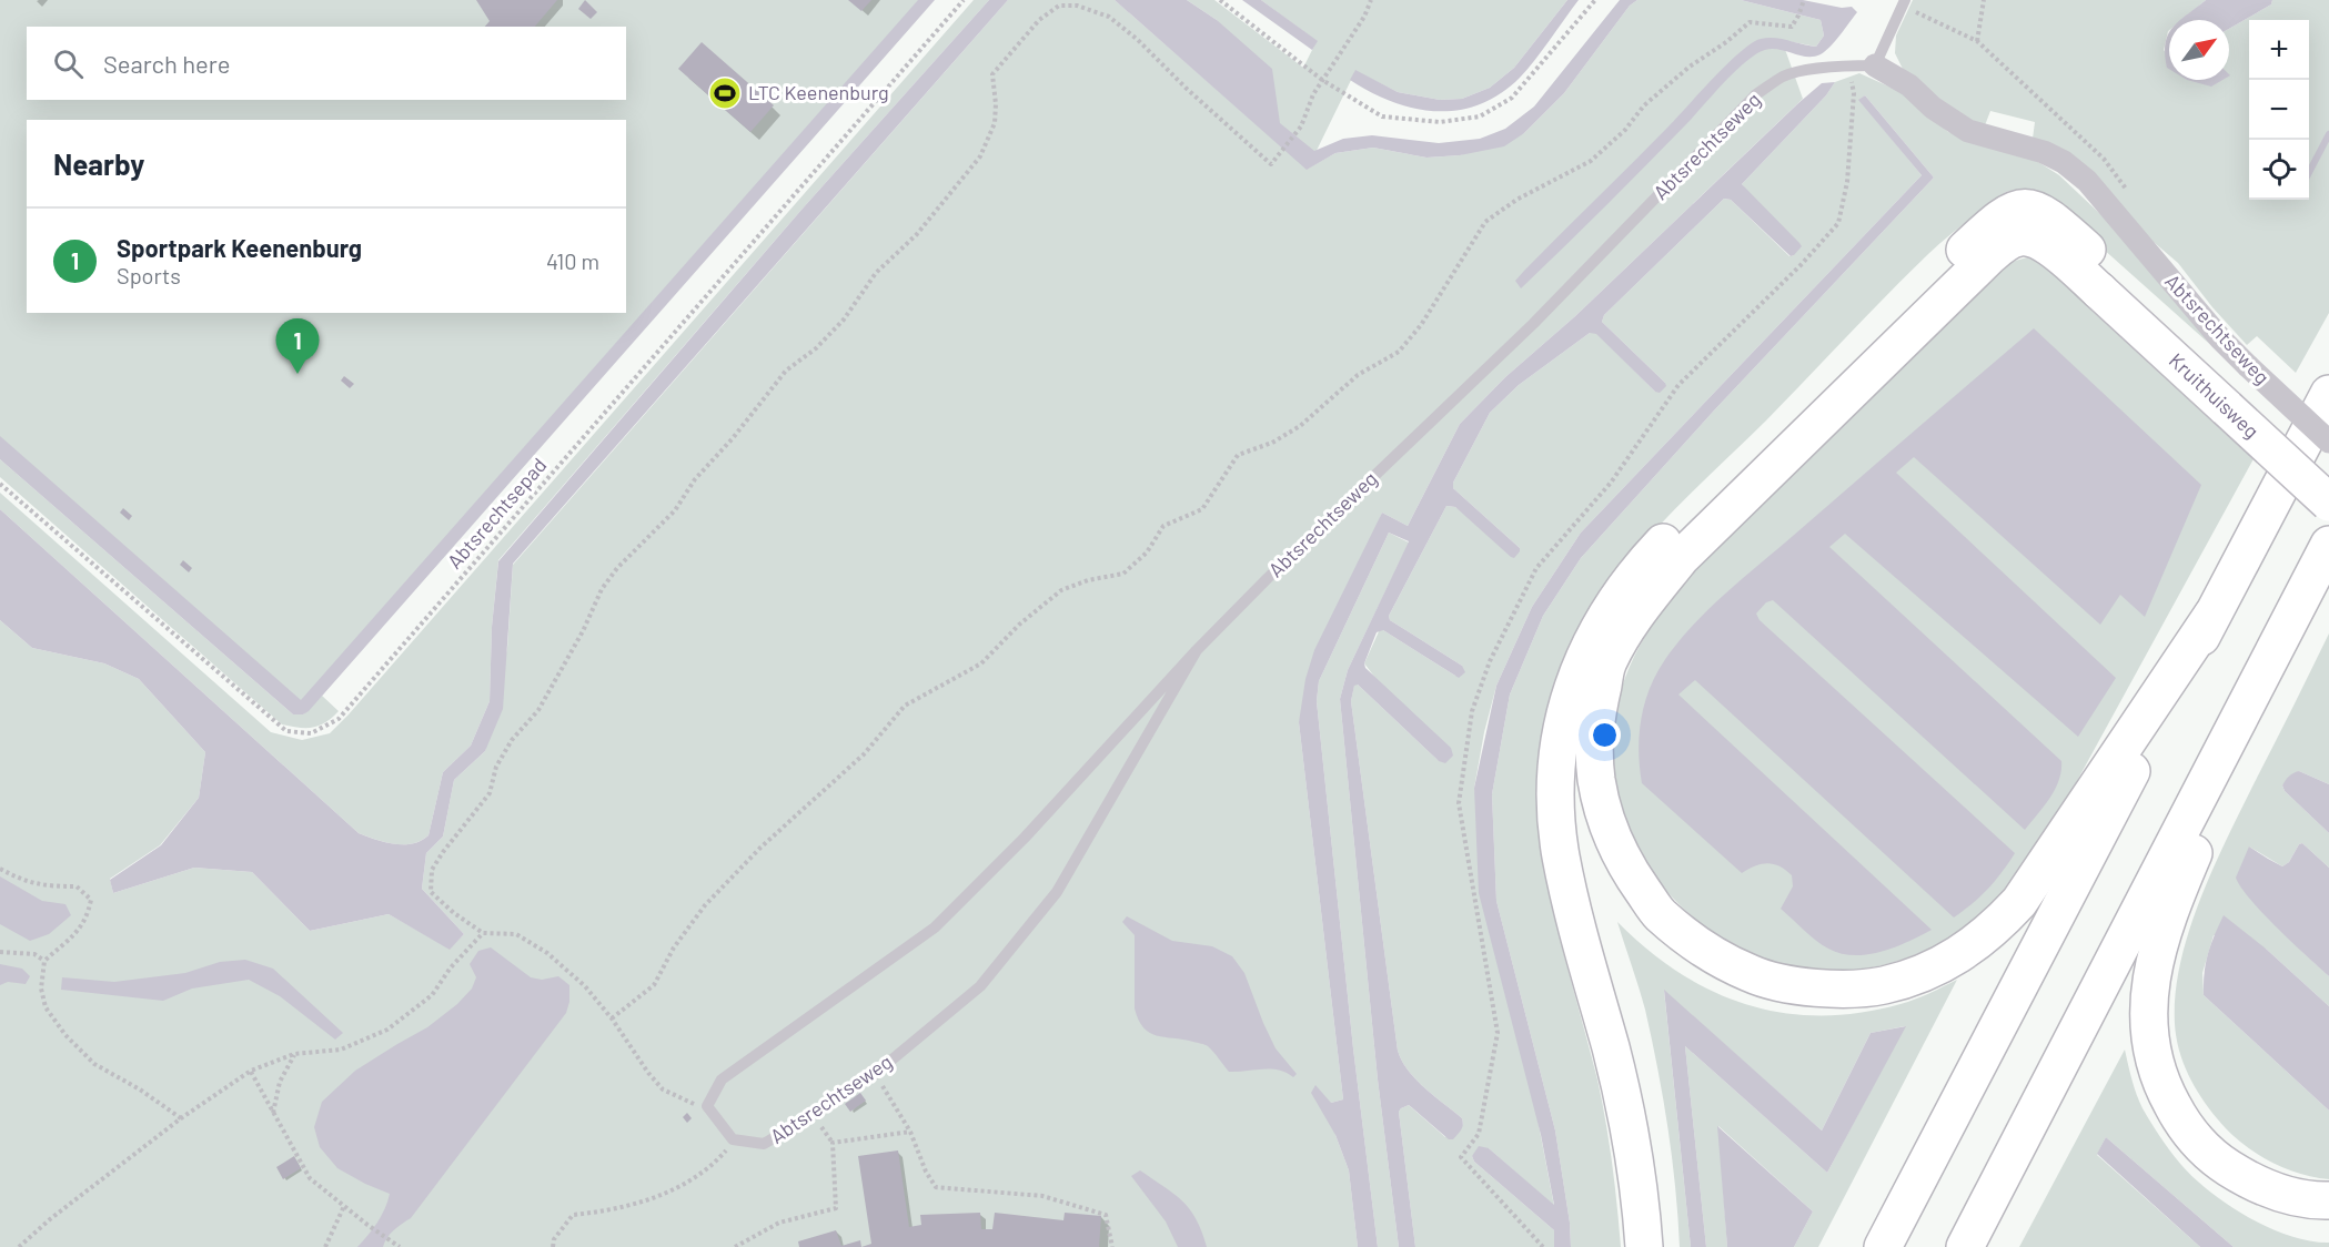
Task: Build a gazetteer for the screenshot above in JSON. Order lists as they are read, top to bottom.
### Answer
{
  "streets": {
    "main road": ["Kruithuisweg"],
    "street": ["Abtsrechtseweg"],
    "path": ["Abtsrechtsepad"]
  },
  "crossings": [
    ["Abtsrechtseweg", "Kruithuisweg"]
  ],
  "places": {
    "sports": ["LTC Keenenburg"]
  },
  "north": "top right",
  "page": {
    "map_buttons": ["+", "−"],
    "search": "Search here",
    "heading": "Nearby",
    "list": [
      {
        "mark": "1",
        "name": "Sportpark Keenenburg",
        "note": "Sports",
        "value": "410 m"
      }
    ],
    "pins": "1"
  }
}
